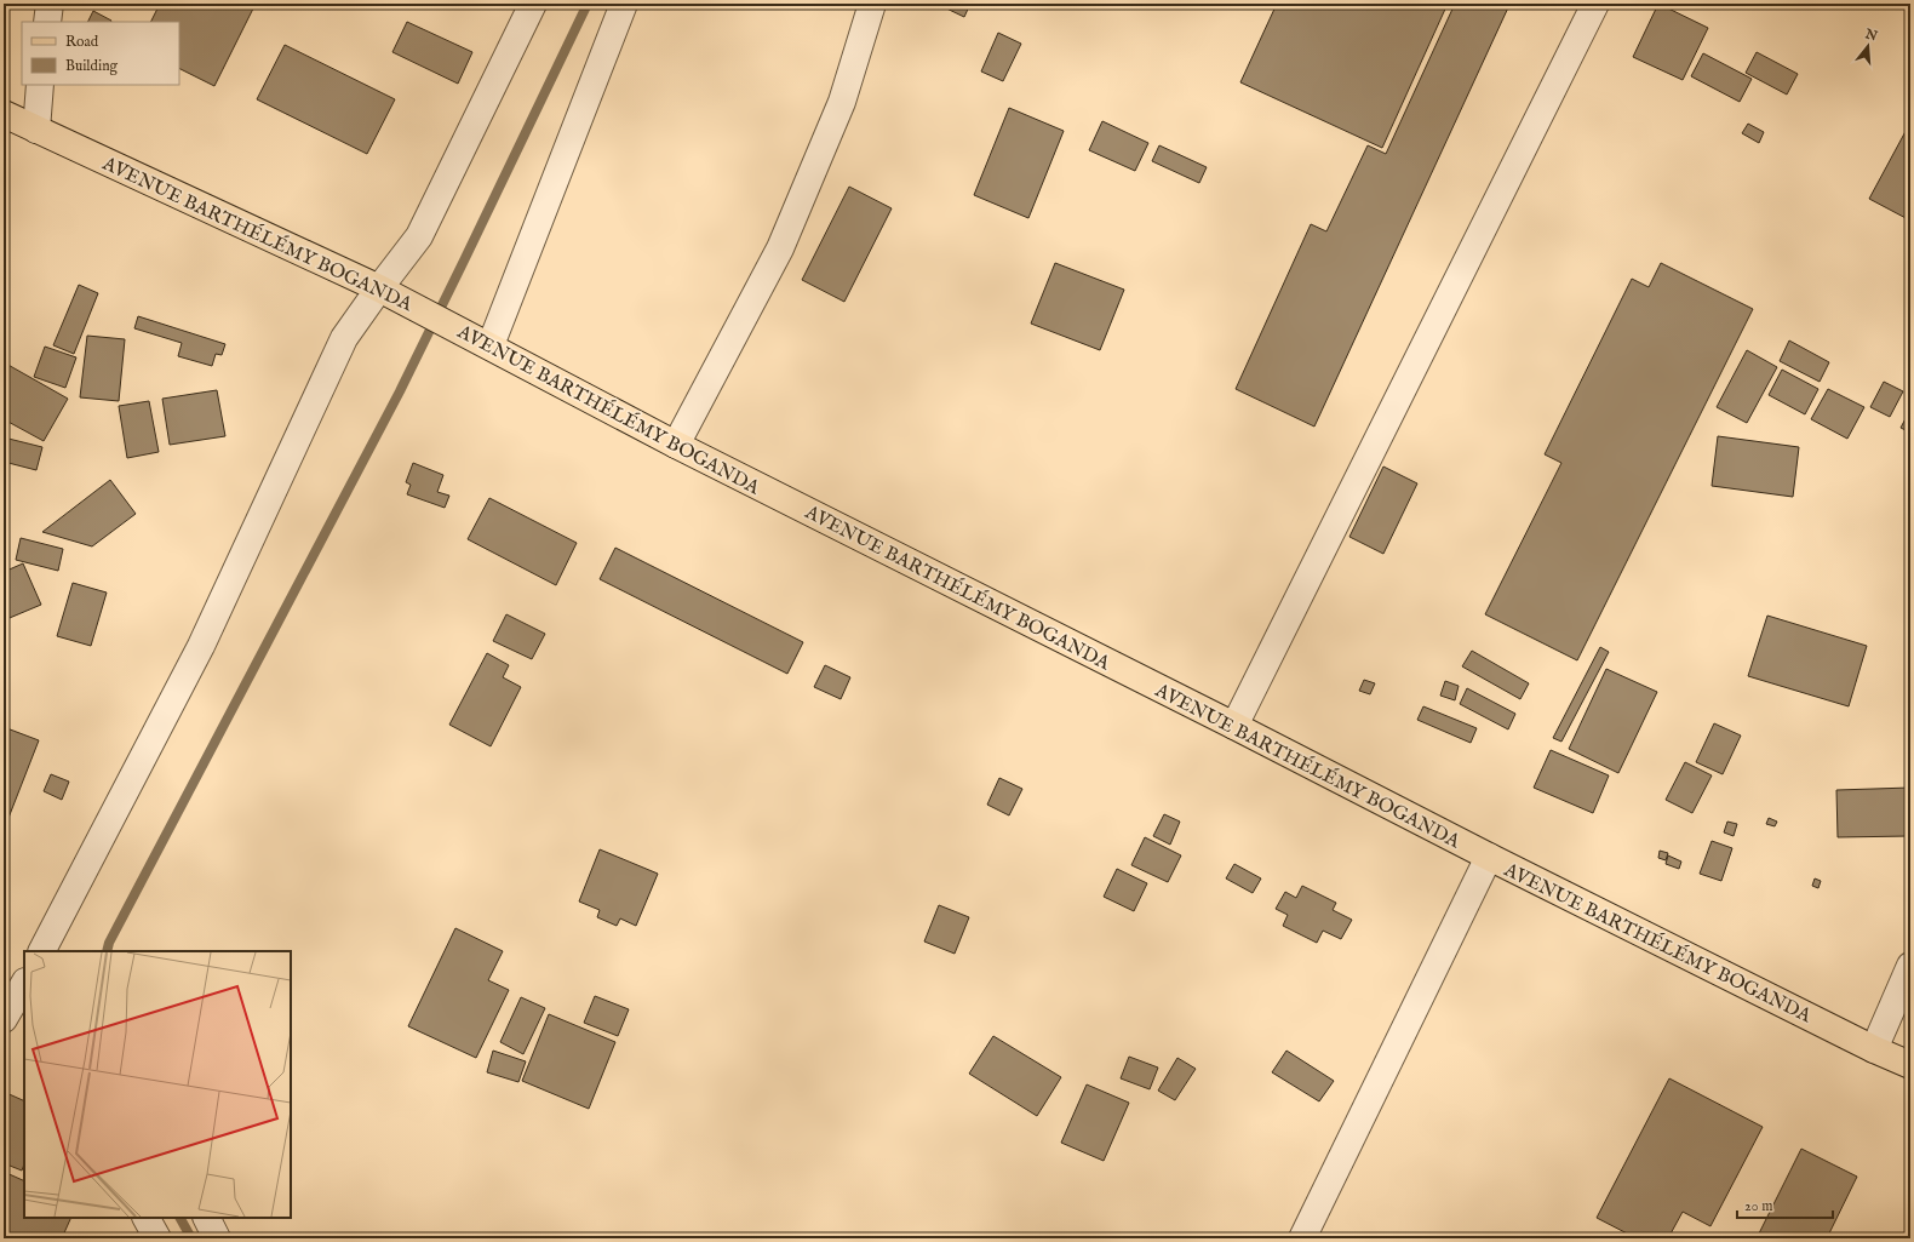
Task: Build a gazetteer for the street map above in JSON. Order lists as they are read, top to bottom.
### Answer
{
  "streets": {
    "main road": ["AVENUE BARTHÉLÉMY BOGANDA"]
  },
  "legend": ["Road", "Building"],
  "scale_bar": "20 m",
  "north": "top"
}
